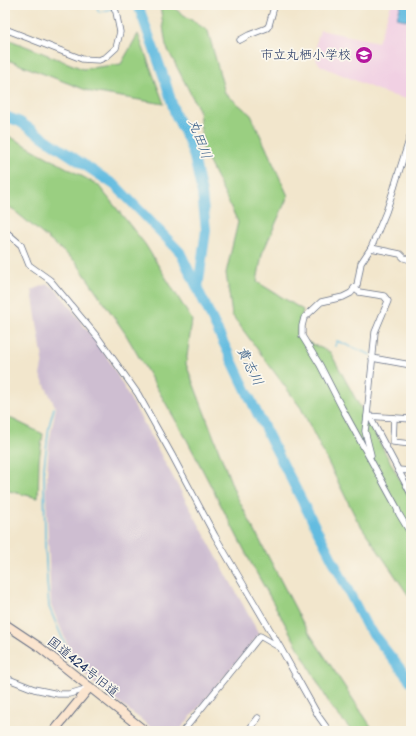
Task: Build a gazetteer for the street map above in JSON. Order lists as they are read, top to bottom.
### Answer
{
  "streets": {
    "street": ["国道424号旧道"]
  },
  "water": ["丸田川", "貴志川"],
  "places": {
    "school or university": ["市立丸栖小学校"]
  }
}
